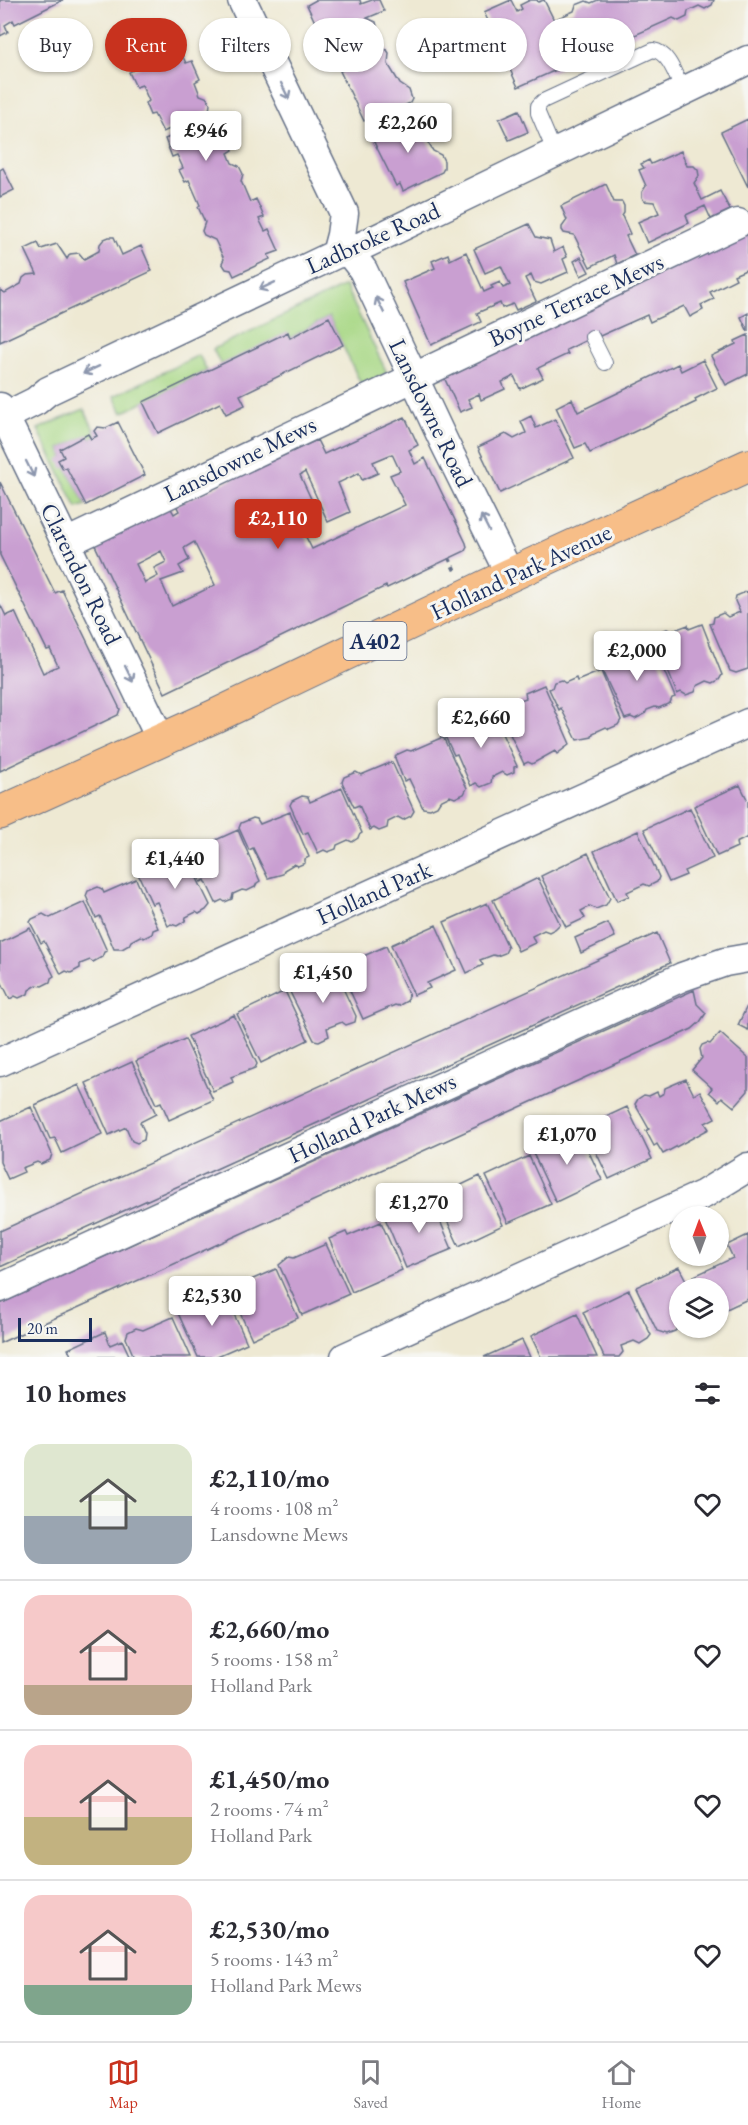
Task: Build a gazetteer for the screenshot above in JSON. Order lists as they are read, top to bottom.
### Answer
{
  "streets": {
    "main road": ["Holland Park Avenue", "A402"],
    "street": [
      "Ladbroke Road",
      "Boyne Terrace Mews",
      "Lansdowne Road",
      "Lansdowne Mews",
      "Clarendon Road",
      "Holland Park",
      "Holland Park Mews"
    ]
  },
  "crossings": [
    ["Ladbroke Road", "Lansdowne Road"],
    ["Ladbroke Road", "Clarendon Road"],
    ["Boyne Terrace Mews", "Lansdowne Road"],
    ["Boyne Terrace Mews", "Lansdowne Mews"],
    ["Lansdowne Road", "Lansdowne Mews"],
    ["Lansdowne Road", "Holland Park Avenue"],
    ["Lansdowne Mews", "Clarendon Road"],
    ["Holland Park Avenue", "Clarendon Road"]
  ],
  "one_way": ["Ladbroke Road", "Lansdowne Road", "Clarendon Road"],
  "scale_bar": "20 m",
  "north": "top",
  "page": {
    "chip": [
      "Buy",
      "Rent",
      "Filters",
      "New",
      "Apartment",
      "House"
    ],
    "price": [
      "£2,260",
      "£946",
      "£2,110",
      "£2,000",
      "£2,660",
      "£1,440",
      "£1,450",
      "£1,070",
      "£1,270",
      "£2,530"
    ],
    "scale": "20 m",
    "heading": "10 homes",
    "list": [
      {
        "name": "£2,110/mo",
        "note": "4 rooms · 108 m² · Lansdowne Mews"
      },
      {
        "name": "£2,660/mo",
        "note": "5 rooms · 158 m² · Holland Park"
      },
      {
        "name": "£1,450/mo",
        "note": "2 rooms · 74 m² · Holland Park"
      },
      {
        "name": "£2,530/mo",
        "note": "5 rooms · 143 m² · Holland Park Mews"
      }
    ],
    "tabs": ["Map", "Saved", "Home"]
  }
}
